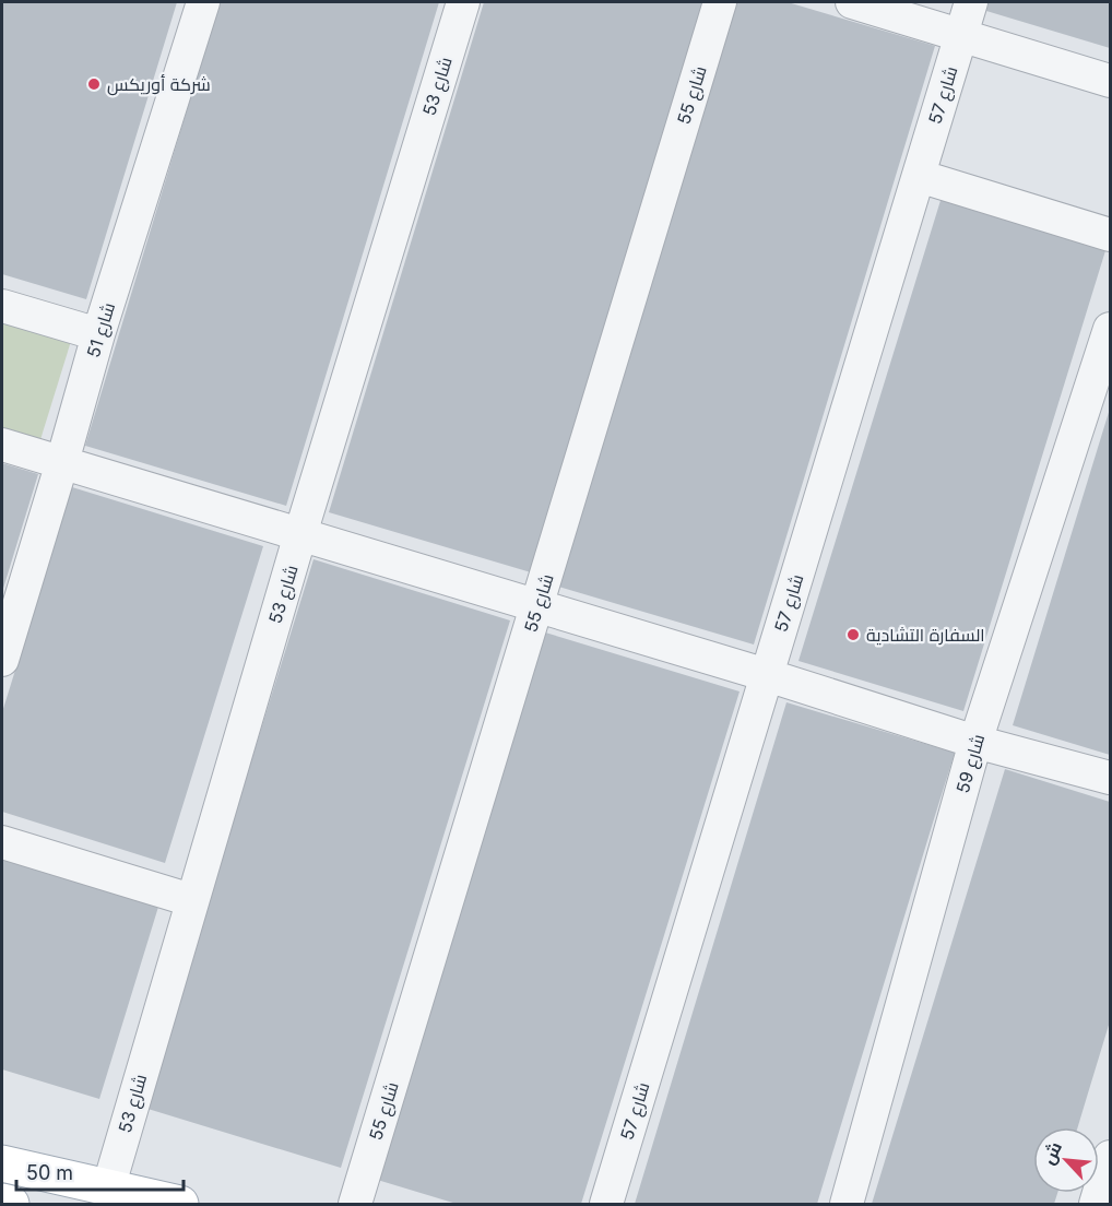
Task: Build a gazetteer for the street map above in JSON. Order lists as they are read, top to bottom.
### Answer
{
  "streets": {
    "street": [
      "شارع 53",
      "شارع 55",
      "شارع 57",
      "شارع 51",
      "شارع 59"
    ]
  },
  "places": ["شركة أوريكس", "السفارة التشادية"],
  "scale_bar": "50 m",
  "north": "top left"
}
